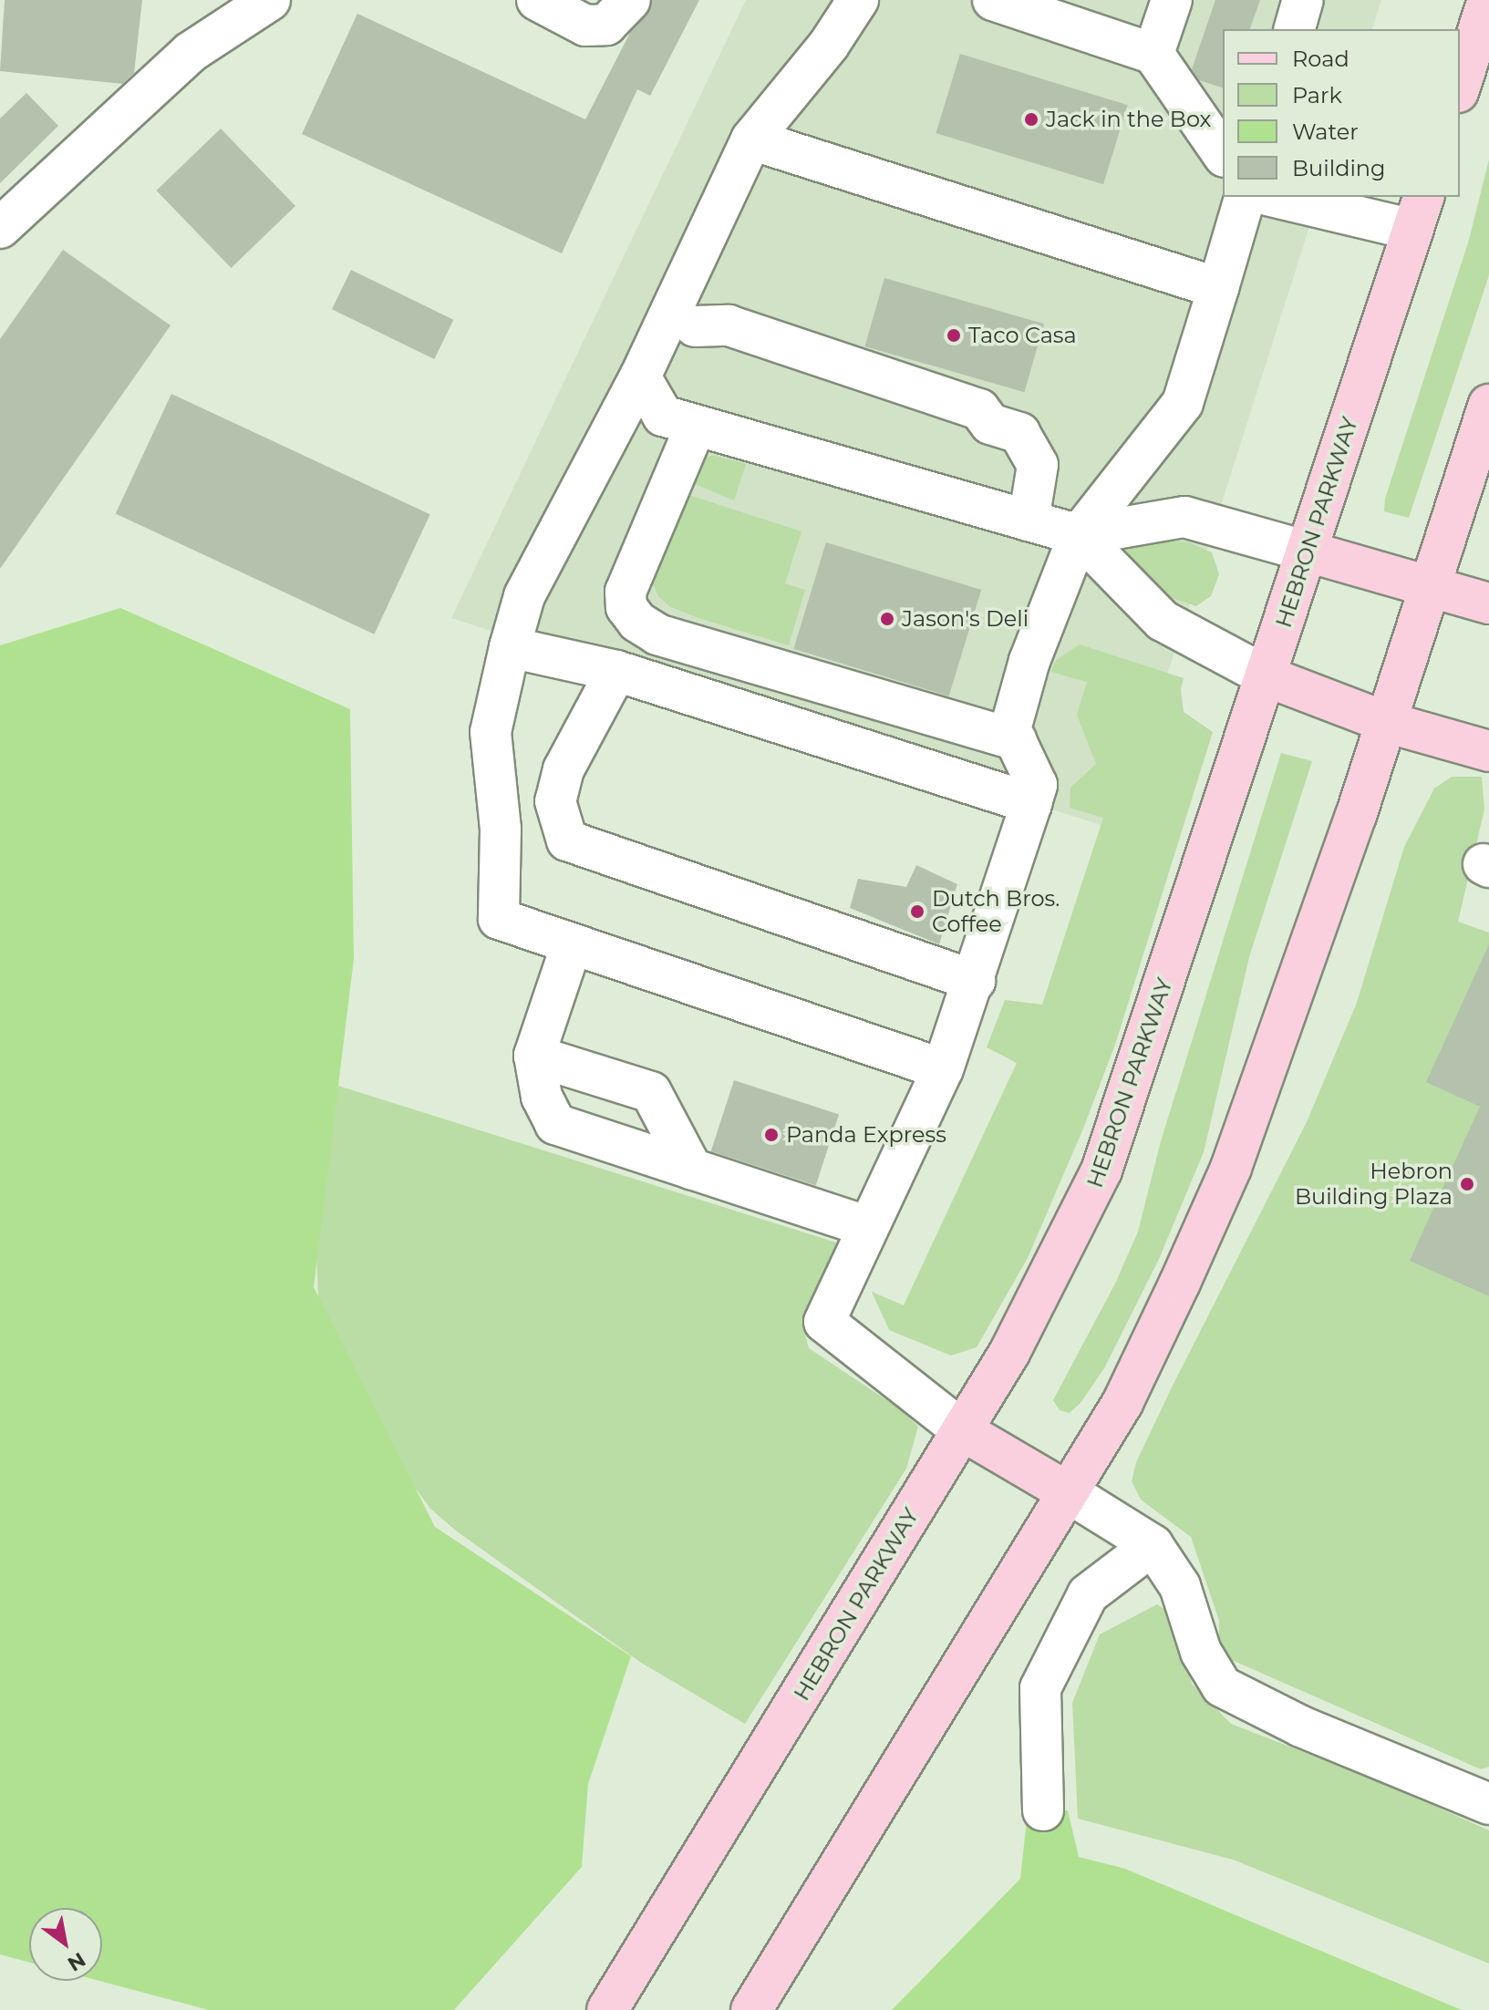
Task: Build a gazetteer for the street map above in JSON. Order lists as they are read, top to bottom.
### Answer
{
  "streets": {
    "main road": ["HEBRON PARKWAY"]
  },
  "places": [
    "Jack in the Box",
    "Taco Casa",
    "Jason's Deli",
    "Dutch Bros. Coffee",
    "Panda Express",
    "Hebron Building Plaza"
  ],
  "legend": [
    "Road",
    "Park",
    "Water",
    "Building"
  ],
  "north": "bottom right"
}
